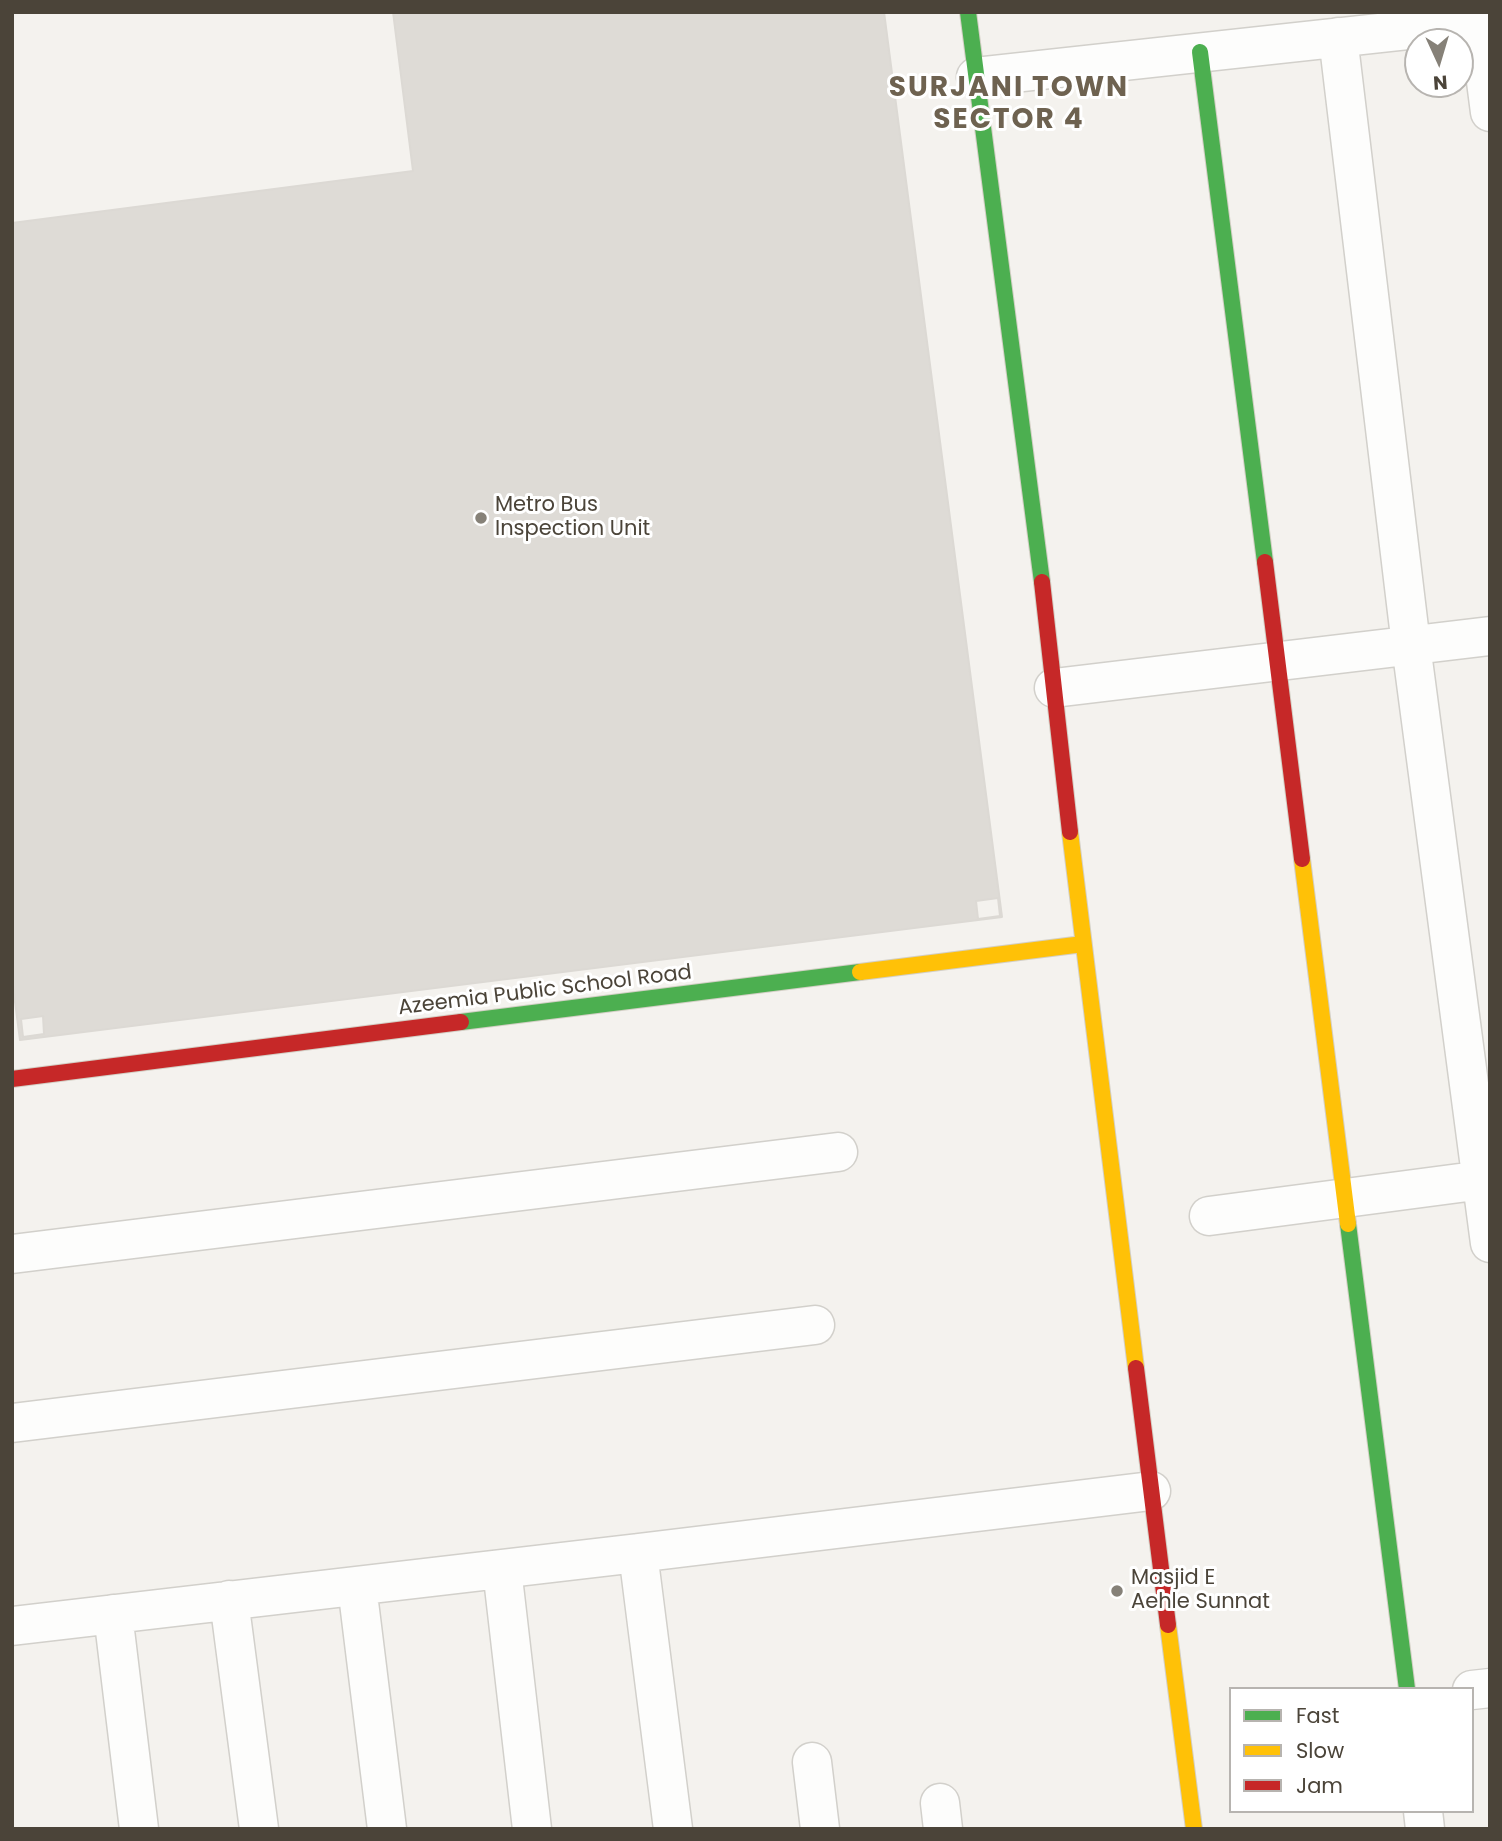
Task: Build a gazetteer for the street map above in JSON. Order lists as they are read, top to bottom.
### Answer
{
  "streets": {
    "street": ["Azeemia Public School Road"]
  },
  "districts": ["SURJANI TOWN SECTOR 4"],
  "places": ["Metro Bus Inspection Unit", "Masjid E Aehle Sunnat"],
  "legend": ["Fast", "Slow", "Jam"],
  "north": "bottom"
}
